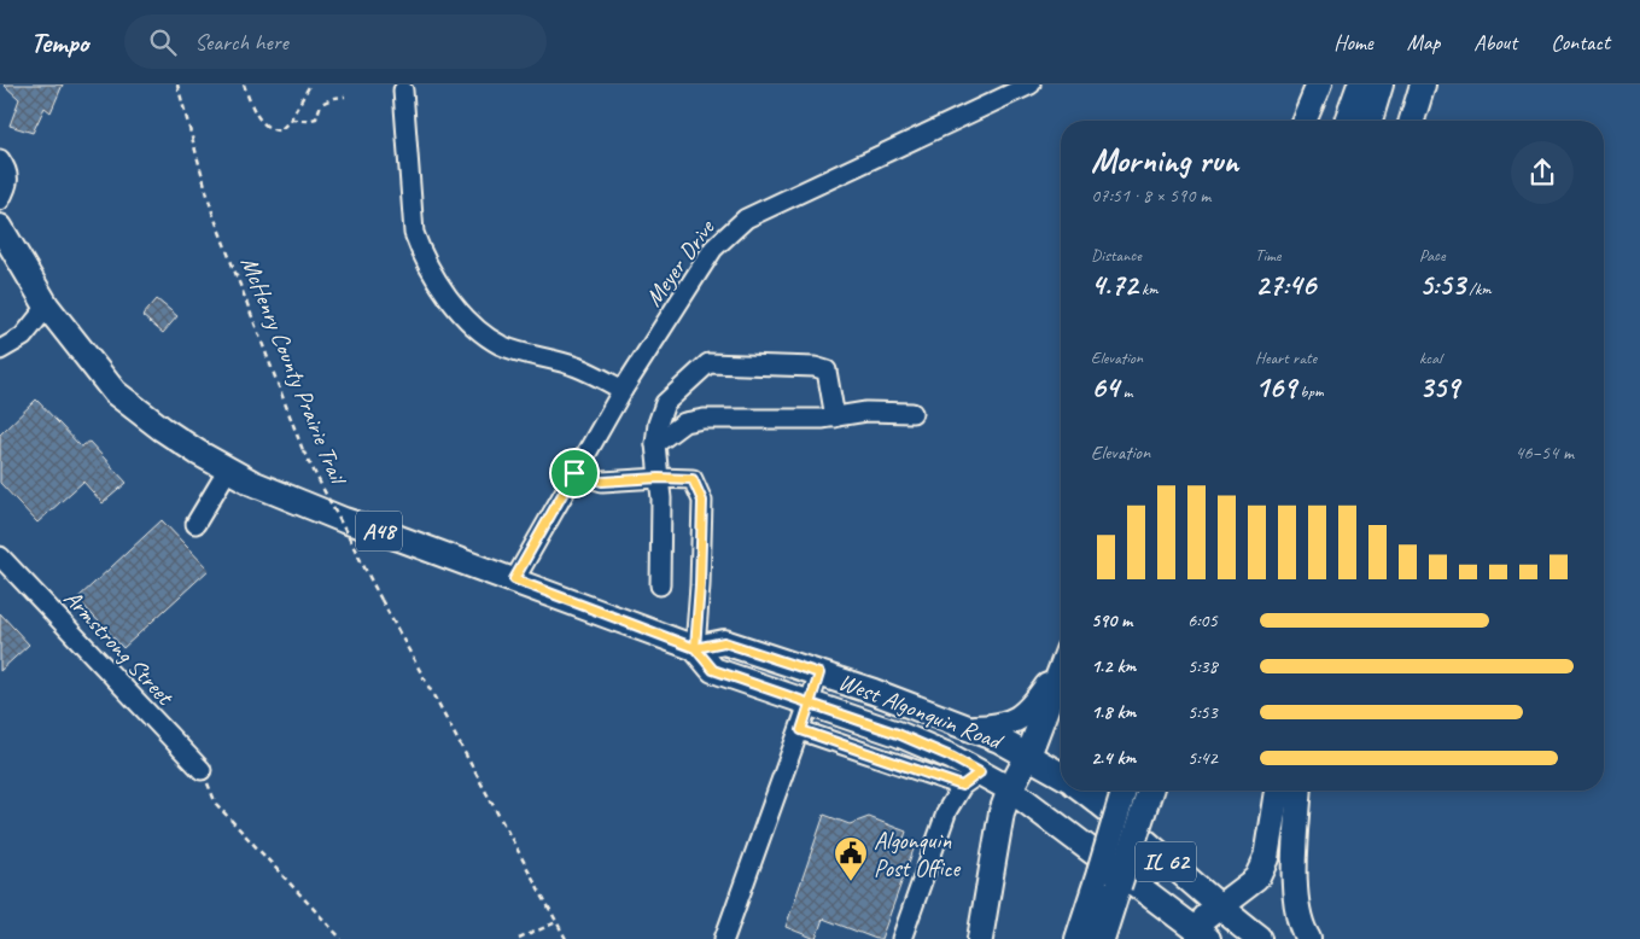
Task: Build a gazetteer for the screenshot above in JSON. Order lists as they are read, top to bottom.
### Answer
{
  "streets": {
    "main road": ["A48", "West Algonquin Road", "IL 62"],
    "street": ["Meyer Drive", "Armstrong Street"],
    "path": ["McHenry County Prairie Trail"]
  },
  "crossings": [
    ["Meyer Drive", "West Algonquin Road"]
  ],
  "places": {
    "public building": ["Algonquin Post Office"]
  },
  "page": {
    "header": "Tempo",
    "search": "Search here",
    "nav": [
      "Home",
      "Map",
      "About",
      "Contact"
    ],
    "heading": ["Morning run", "07:51 · 8 × 590 m"],
    "stats": [
      ["Distance", "4.72 km"],
      ["Time", "27:46"],
      ["Pace", "5:53 /km"],
      ["Elevation", "64 m"],
      ["Heart rate", "169 bpm"],
      ["kcal", "359"]
    ],
    "chart": ["Elevation", "46–54 m"],
    "list": [
      {
        "name": "590 m",
        "note": "6:05"
      },
      {
        "name": "1.2 km",
        "note": "5:38"
      },
      {
        "name": "1.8 km",
        "note": "5:53"
      },
      {
        "name": "2.4 km",
        "note": "5:42"
      }
    ]
  }
}
